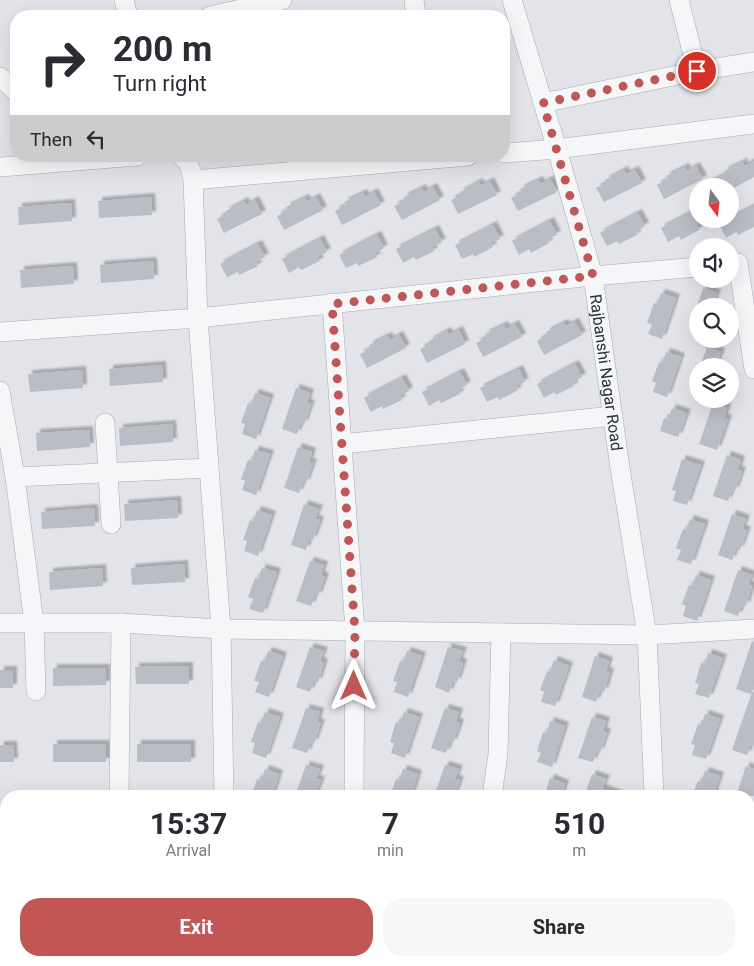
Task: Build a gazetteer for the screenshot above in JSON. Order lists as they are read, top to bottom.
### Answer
{
  "streets": {
    "street": ["Rajbanshi Nagar Road"]
  },
  "north": "bottom",
  "page": {
    "turn": ["200 m", "Turn right"],
    "then": "Then",
    "eta": [
      "15:37",
      "Arrival",
      "7",
      "min",
      "510",
      "m"
    ],
    "buttons": ["Exit", "Share"]
  }
}
